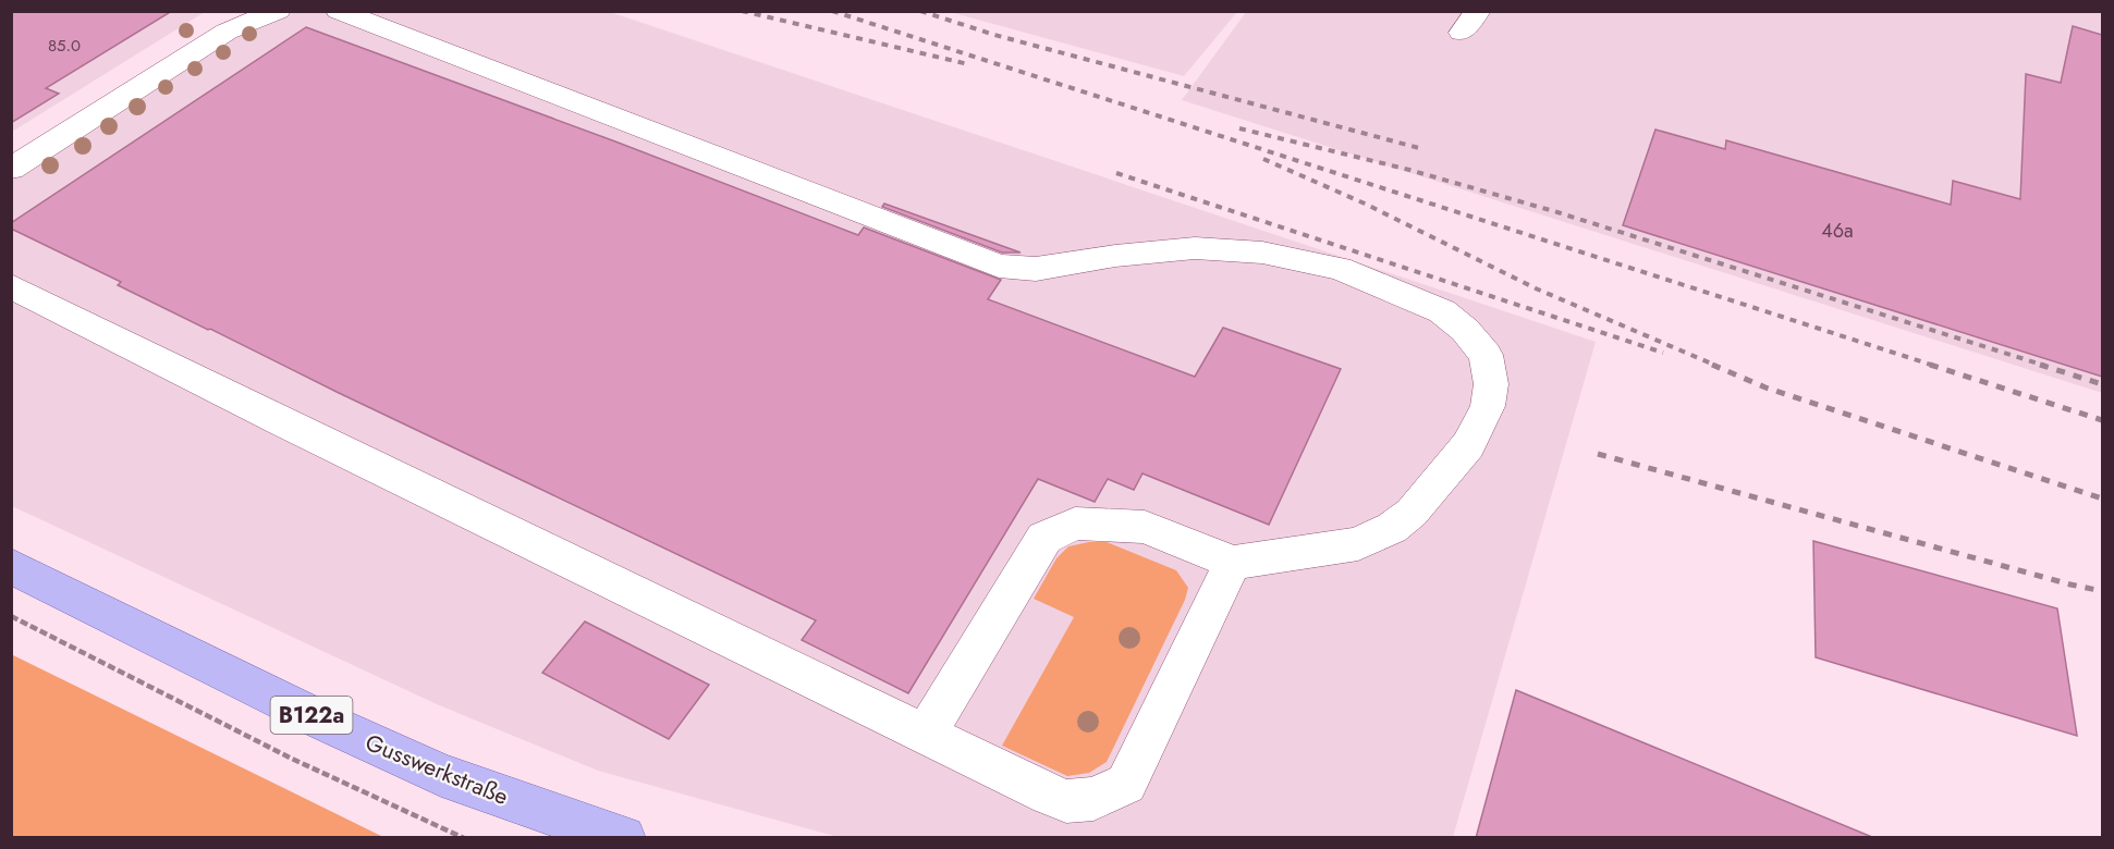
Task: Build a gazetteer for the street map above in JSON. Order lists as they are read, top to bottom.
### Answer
{
  "streets": {
    "main road": ["B122a", "Gusswerkstraße"]
  },
  "house_numbers": ["85.0", "46a"]
}
